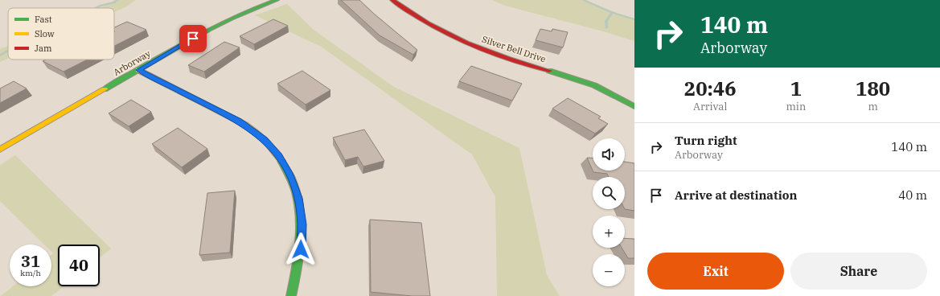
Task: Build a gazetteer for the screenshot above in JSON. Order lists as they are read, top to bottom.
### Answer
{
  "streets": {
    "street": ["Silver Bell Drive", "Arborway"]
  },
  "legend": ["Fast", "Slow", "Jam"],
  "page": {
    "turn": ["140 m", "Arborway"],
    "eta": [
      "20:46",
      "Arrival",
      "1",
      "min",
      "180",
      "m"
    ],
    "list": [
      {
        "name": "Turn right",
        "note": "Arborway",
        "value": "140 m"
      },
      {
        "name": "Arrive at destination",
        "value": "40 m"
      }
    ],
    "map_buttons": ["+", "−"],
    "speed": "31 km/h",
    "limit": "40",
    "buttons": ["Exit", "Share"]
  }
}
